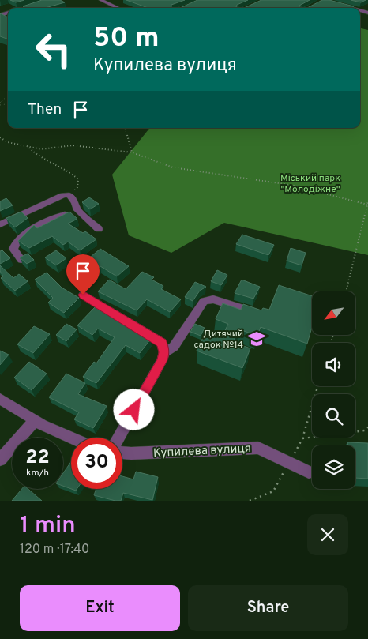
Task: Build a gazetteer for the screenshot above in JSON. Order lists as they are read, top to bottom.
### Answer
{
  "streets": {
    "street": ["Купилева вулиця"]
  },
  "parks": ["Міський парк \"Молодіжне\""],
  "places": {
    "school or university": ["Дитячий садок №14"]
  },
  "north": "bottom left",
  "page": {
    "turn": ["50 m", "Купилева вулиця"],
    "then": "Then",
    "speed": "22 km/h",
    "limit": "30",
    "heading": ["1 min", "120 m · 17:40"],
    "buttons": ["Exit", "Share"]
  }
}
